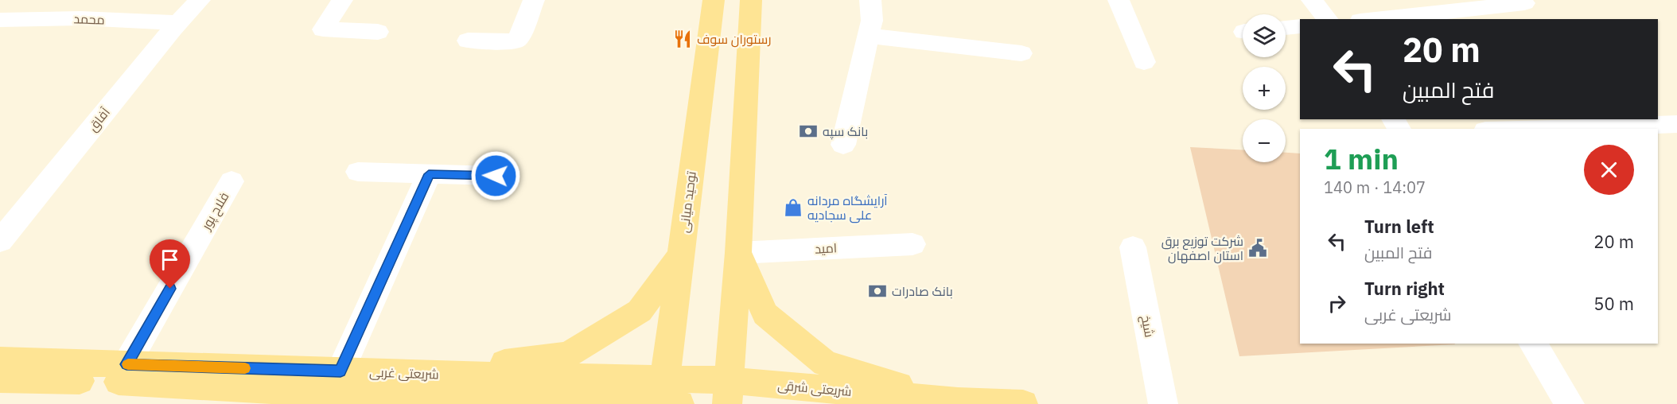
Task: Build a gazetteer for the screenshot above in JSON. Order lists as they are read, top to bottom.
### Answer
{
  "streets": {
    "main road": ["توحید میانی", "شریعتی غربی", "شریعتی شرقی"],
    "street": [
      "محمد",
      "آفاق",
      "فلاح پور",
      "امید",
      "شیخ"
    ]
  },
  "crossings": [
    ["محمد", "آفاق"],
    ["توحید میانی", "شریعتی غربی"],
    ["توحید میانی", "شریعتی شرقی"],
    ["فلاح پور", "شریعتی غربی"],
    ["شریعتی غربی", "شریعتی شرقی"]
  ],
  "places": {
    "restaurant": ["رستوران سوف"],
    "bank": ["بانک سپه", "بانک صادرات"],
    "shop": ["آرایشگاه مردانه علی سجادیه"],
    "public building": ["شرکت توزیع برق استان اصفهان"]
  },
  "page": {
    "map_buttons": ["+", "−"],
    "turn": ["20 m", "فتح المبین"],
    "heading": ["1 min", "140 m · 14:07"],
    "list": [
      {
        "name": "Turn left",
        "note": "فتح المبین",
        "value": "20 m"
      },
      {
        "name": "Turn right",
        "note": "شریعتی غربی",
        "value": "50 m"
      }
    ]
  }
}
